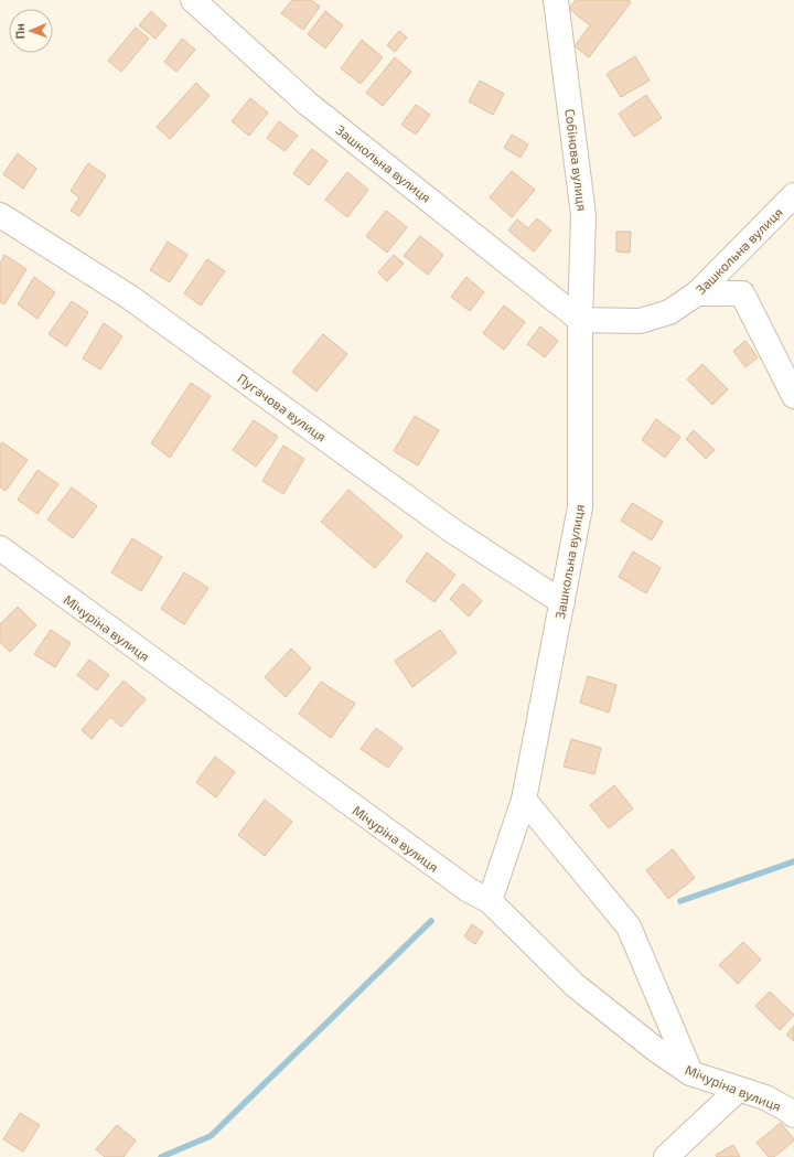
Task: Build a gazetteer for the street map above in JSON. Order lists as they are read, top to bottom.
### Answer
{
  "streets": {
    "street": [
      "Собінова вулиця",
      "Зашкольна вулиця",
      "Пугачова вулиця",
      "Мічуріна вулиця"
    ]
  },
  "crossings": [
    ["Собінова вулиця", "Зашкольна вулиця"],
    ["Зашкольна вулиця", "Пугачова вулиця"],
    ["Зашкольна вулиця", "Мічуріна вулиця"]
  ],
  "north": "left"
}
